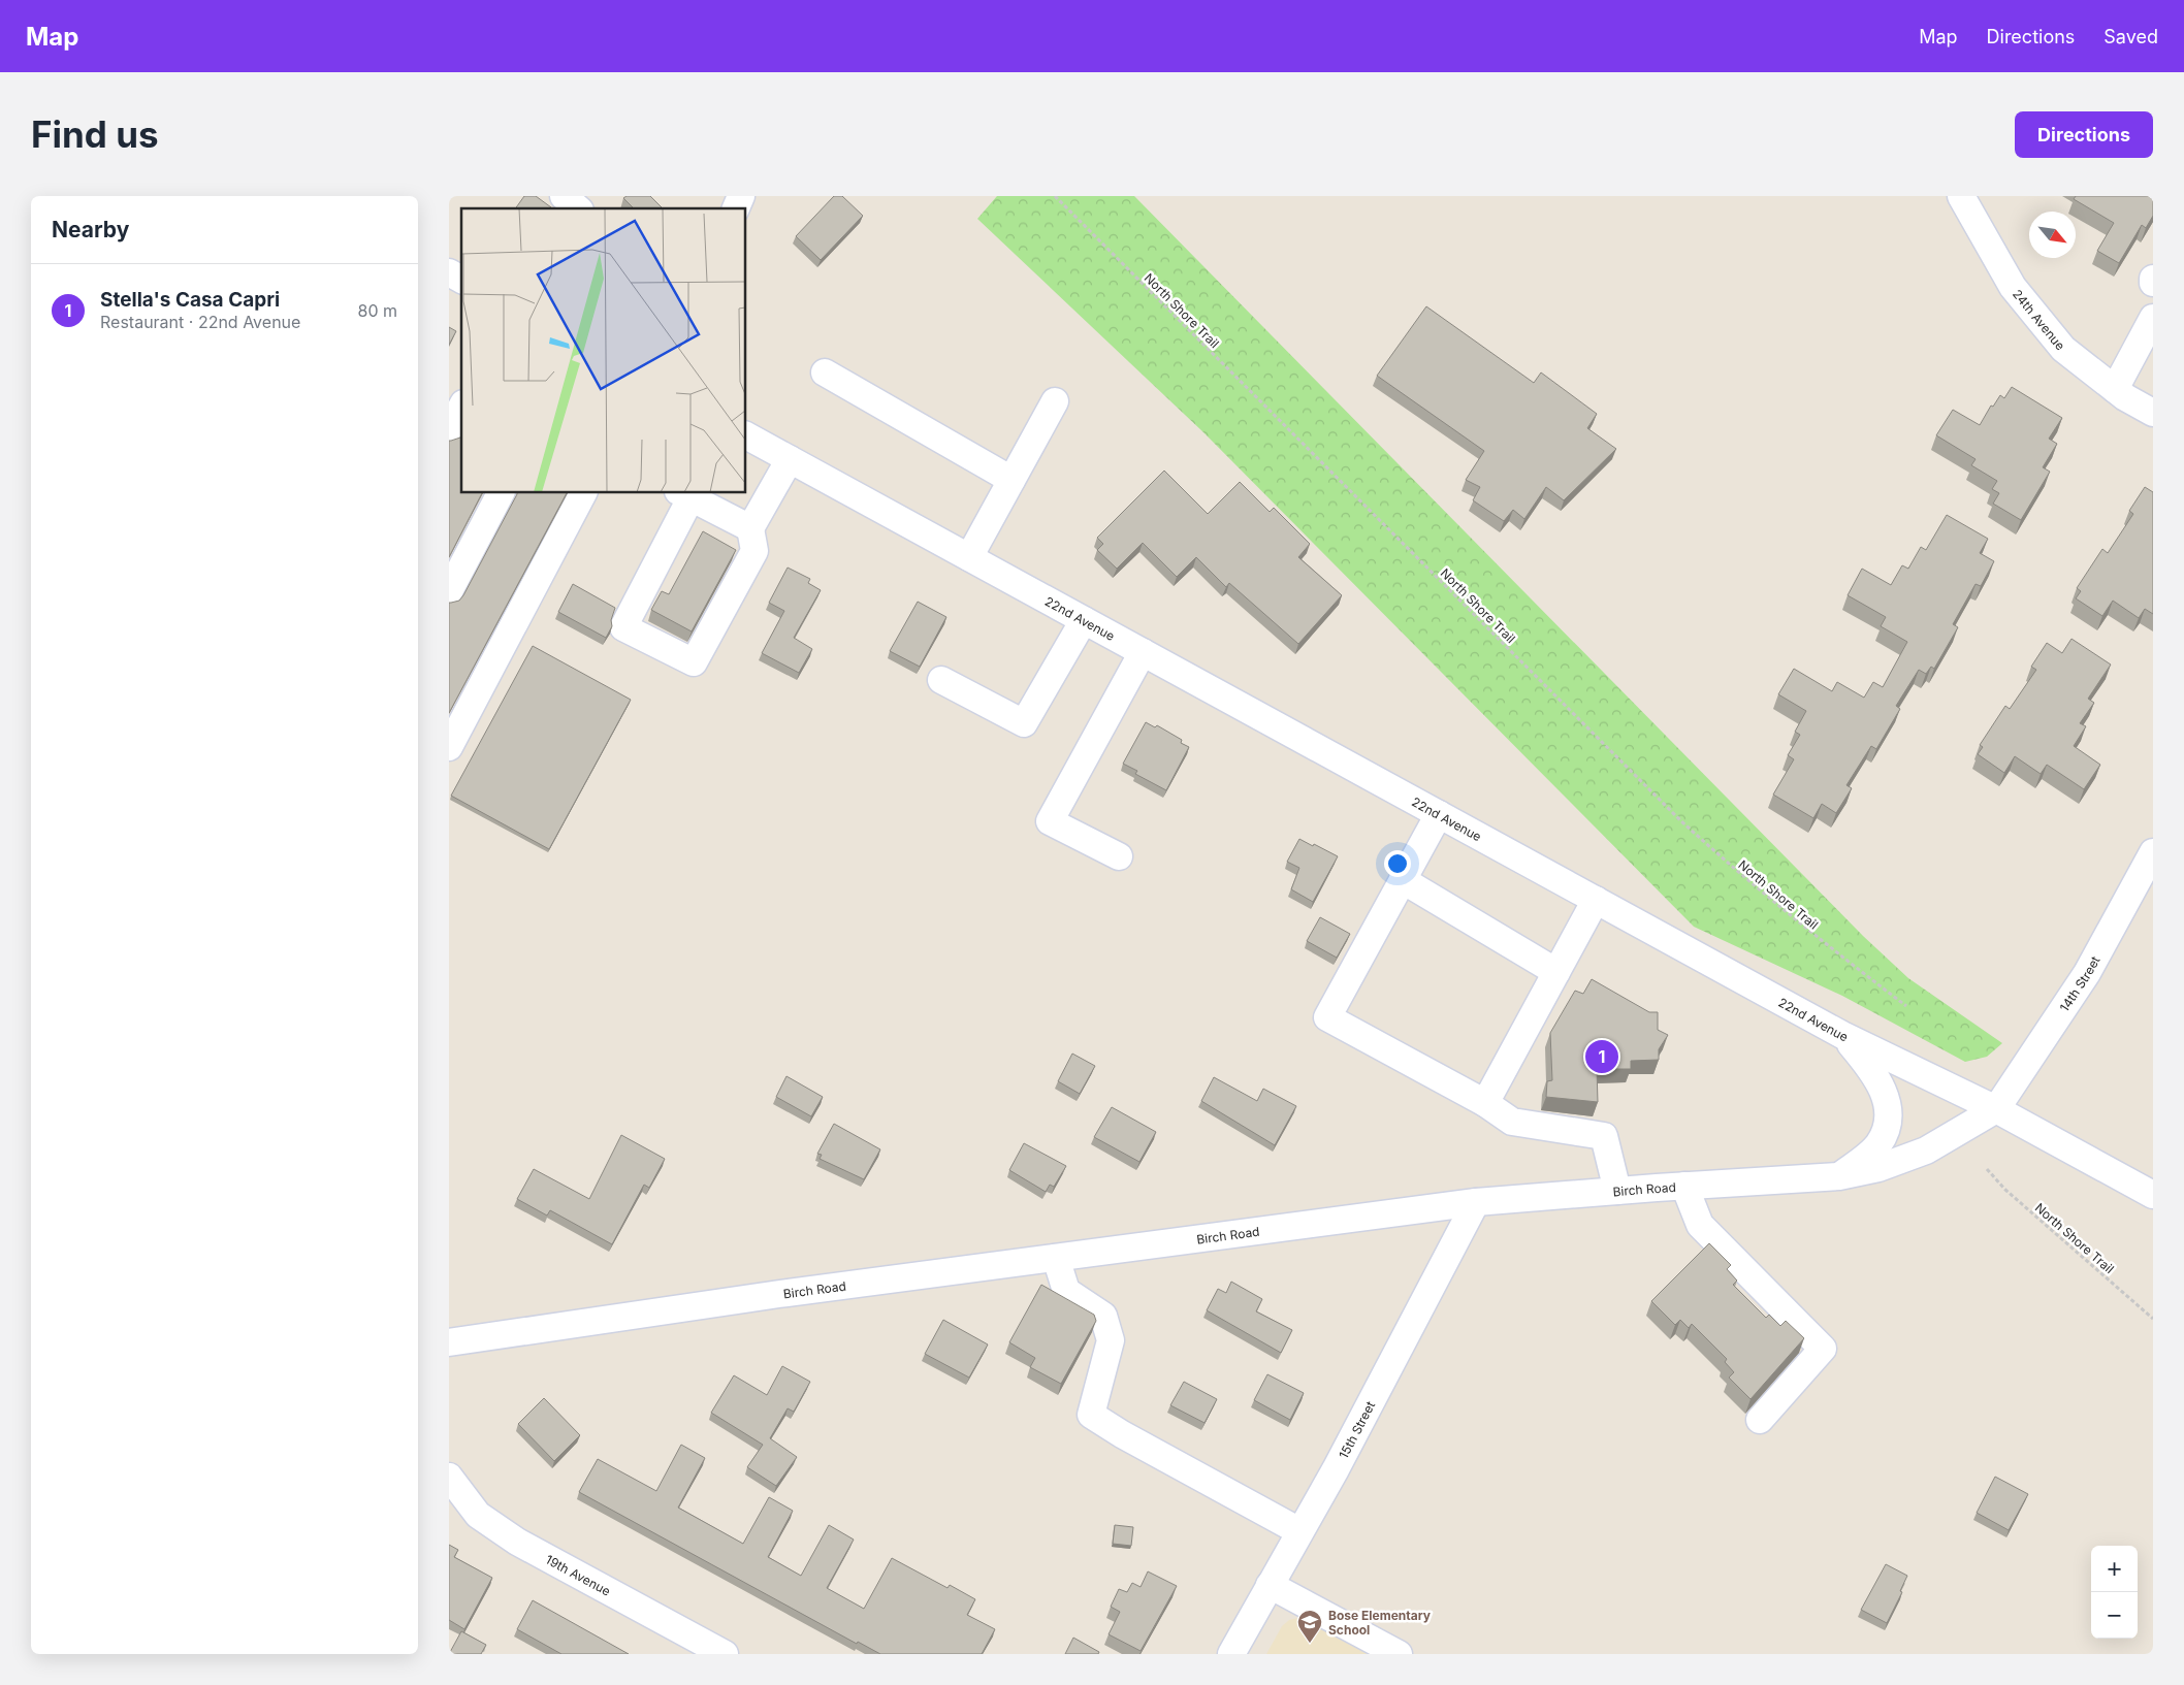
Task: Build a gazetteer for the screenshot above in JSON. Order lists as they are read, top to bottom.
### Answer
{
  "streets": {
    "street": [
      "24th Avenue",
      "22nd Avenue",
      "14th Street",
      "Birch Road",
      "15th Street",
      "19th Avenue"
    ],
    "path": ["North Shore Trail"]
  },
  "crossings": [
    ["22nd Avenue", "14th Street"],
    ["22nd Avenue", "Birch Road"],
    ["14th Street", "Birch Road"],
    ["Birch Road", "15th Street"]
  ],
  "places": {
    "school or university": ["Bose Elementary School"]
  },
  "north": "bottom right",
  "page": {
    "header": "Map",
    "nav": ["Map", "Directions", "Saved"],
    "buttons": "Directions",
    "title": "Find us",
    "heading": "Nearby",
    "list": [
      {
        "mark": "1",
        "name": "Stella's Casa Capri",
        "note": "Restaurant · 22nd Avenue",
        "value": "80 m"
      }
    ],
    "pins": "1",
    "map_buttons": ["+", "−"]
  }
}
